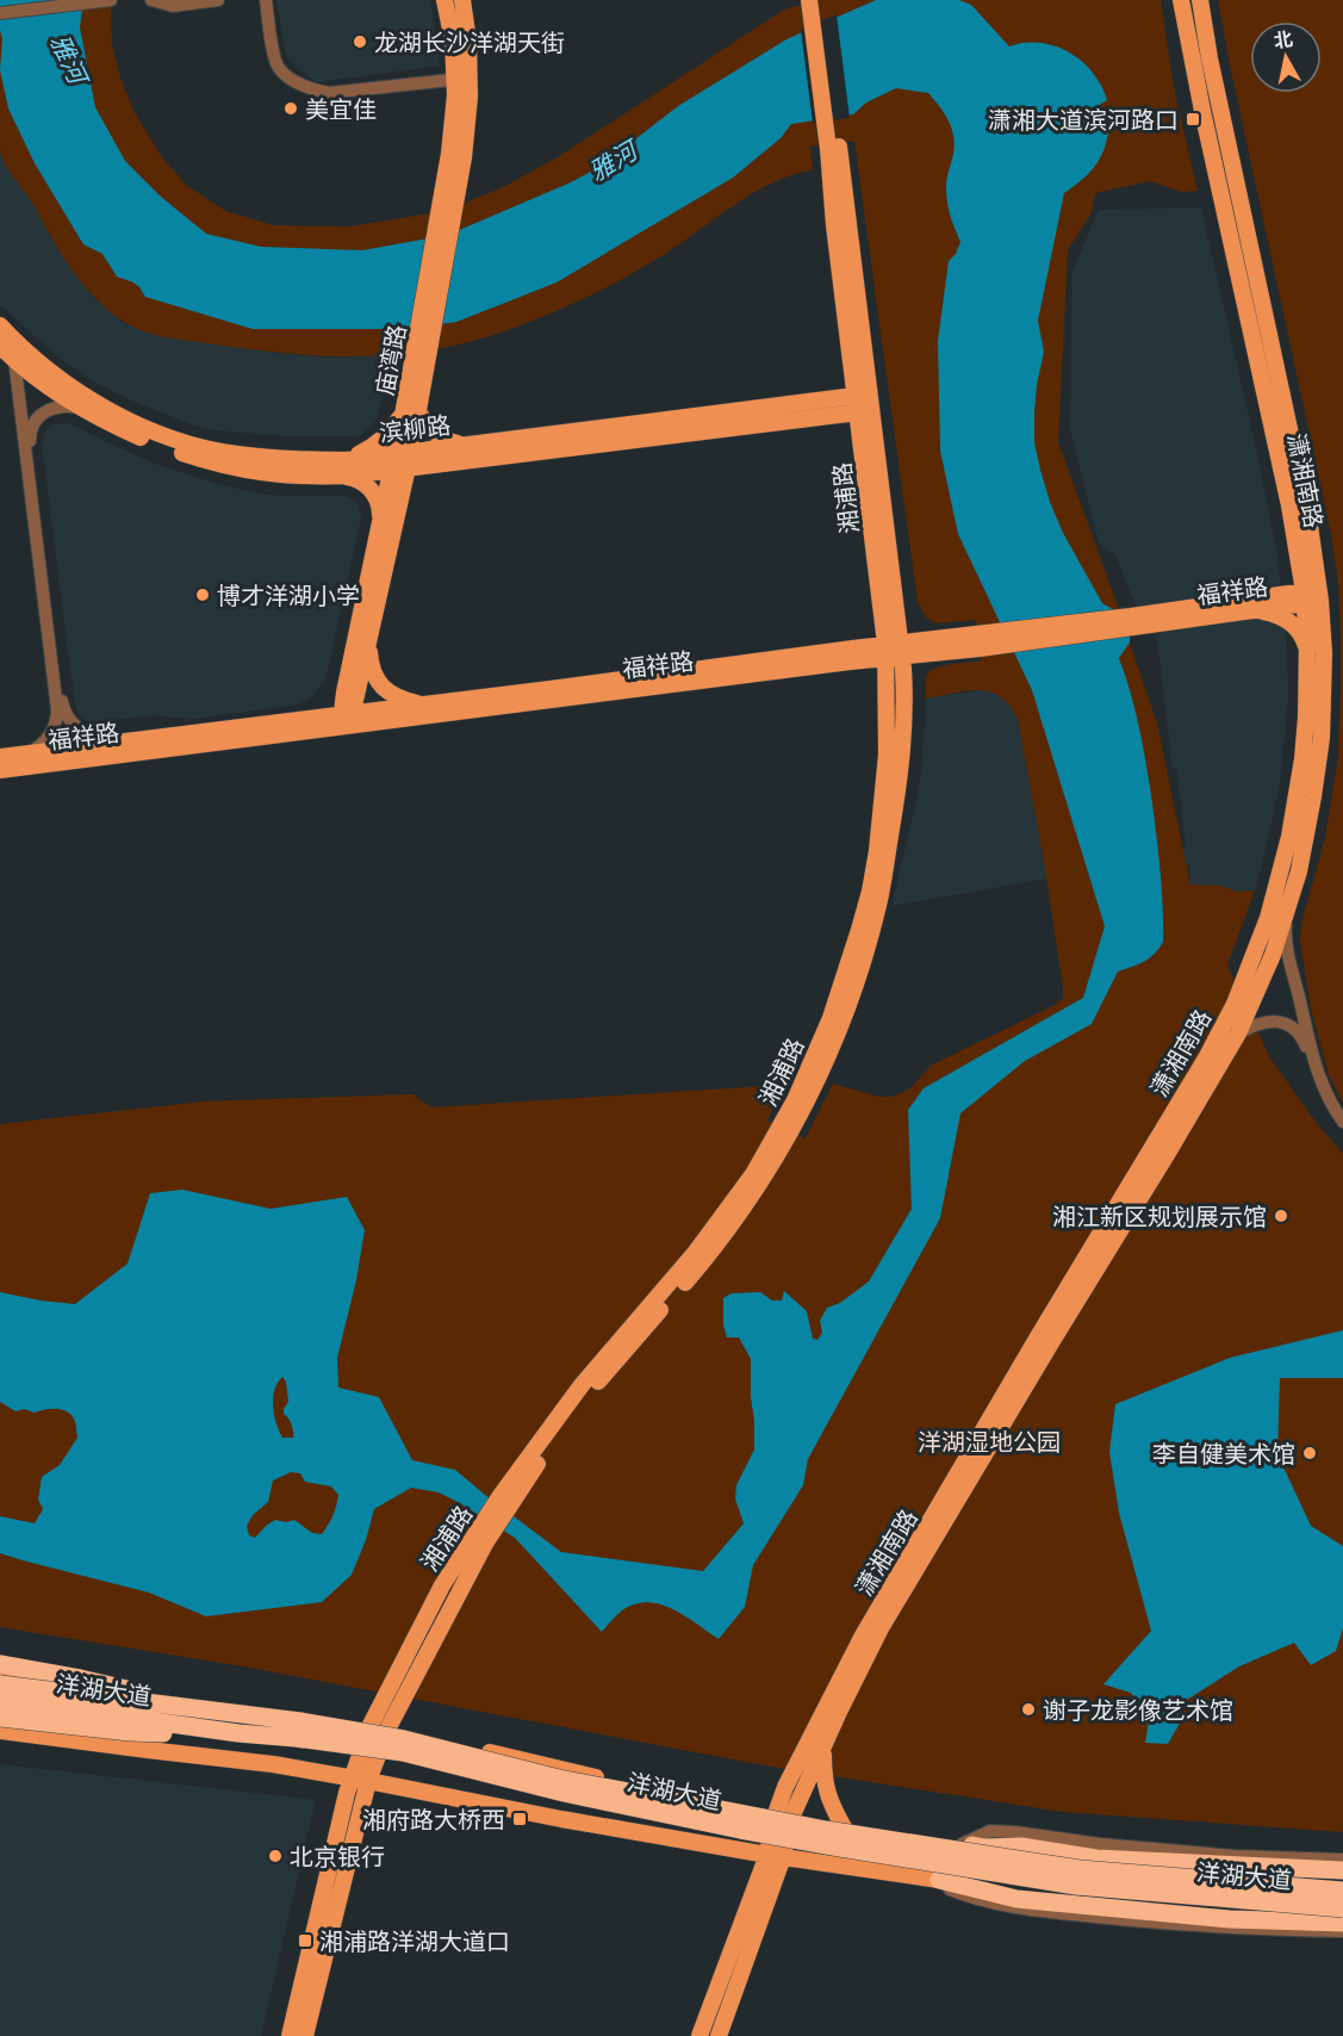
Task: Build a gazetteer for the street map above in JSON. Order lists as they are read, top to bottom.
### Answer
{
  "streets": {
    "highway": ["洋湖大道"],
    "main road": [
      "庙湾路",
      "滨柳路",
      "潇湘南路",
      "湘浦路",
      "福祥路"
    ]
  },
  "crossings": [
    ["庙湾路", "滨柳路"],
    ["庙湾路", "福祥路"],
    ["滨柳路", "湘浦路"],
    ["潇湘南路", "福祥路"],
    ["湘浦路", "福祥路"]
  ],
  "water": ["雅河"],
  "parks": ["洋湖湿地公园"],
  "places": {
    "other": [
      "龙湖长沙洋湖天街",
      "美宜佳",
      "博才洋湖小学",
      "湘江新区规划展示馆",
      "李自健美术馆",
      "谢子龙影像艺术馆",
      "北京银行"
    ],
    "transit": ["潇湘大道滨河路口", "湘府路大桥西", "湘浦路洋湖大道口"]
  },
  "north": "top"
}
